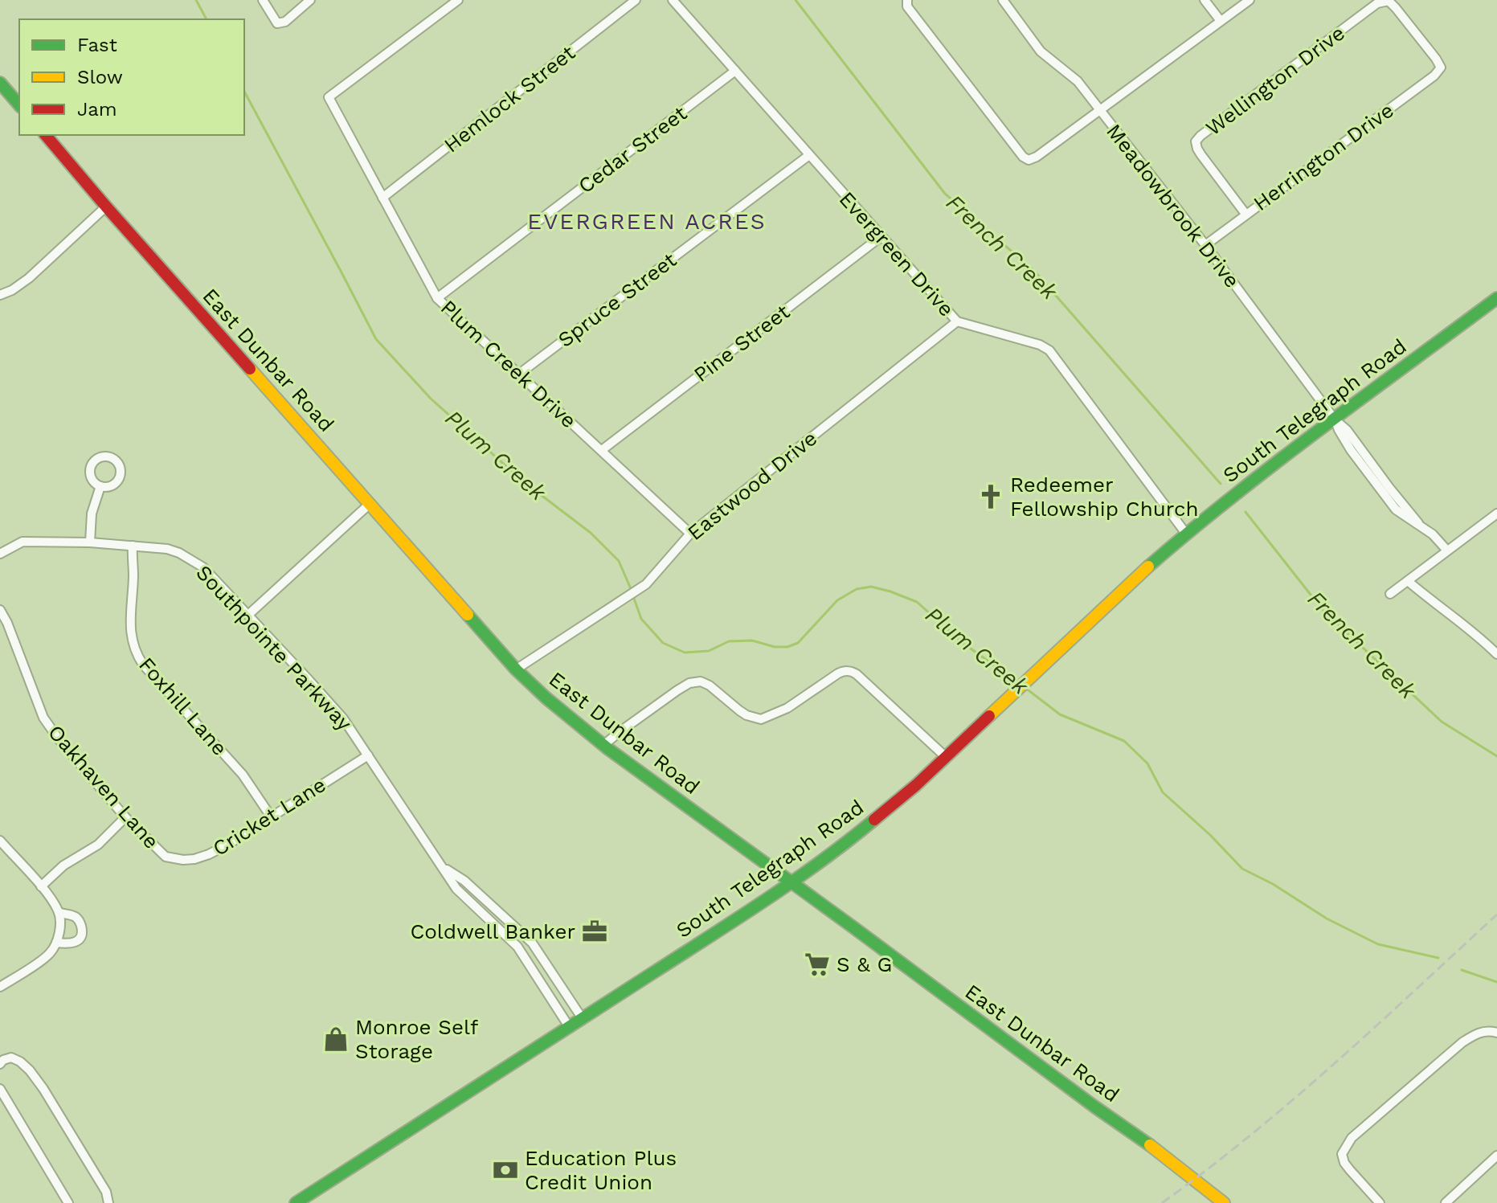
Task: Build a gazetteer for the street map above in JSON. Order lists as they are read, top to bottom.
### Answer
{
  "streets": {
    "street": [
      "Wellington Drive",
      "Hemlock Street",
      "Cedar Street",
      "Herrington Drive",
      "Meadowbrook Drive",
      "Evergreen Drive",
      "Spruce Street",
      "Pine Street",
      "East Dunbar Road",
      "Plum Creek Drive",
      "South Telegraph Road",
      "Eastwood Drive",
      "Southpointe Parkway",
      "Foxhill Lane",
      "Oakhaven Lane",
      "Cricket Lane"
    ]
  },
  "crossings": [
    ["Wellington Drive", "Herrington Drive"],
    ["Hemlock Street", "Plum Creek Drive"],
    ["Cedar Street", "Evergreen Drive"],
    ["Cedar Street", "Plum Creek Drive"],
    ["Herrington Drive", "Meadowbrook Drive"],
    ["Meadowbrook Drive", "South Telegraph Road"],
    ["Evergreen Drive", "Spruce Street"],
    ["Evergreen Drive", "Pine Street"],
    ["Evergreen Drive", "South Telegraph Road"],
    ["Evergreen Drive", "Eastwood Drive"],
    ["Spruce Street", "Plum Creek Drive"],
    ["Pine Street", "Plum Creek Drive"],
    ["East Dunbar Road", "South Telegraph Road"],
    ["East Dunbar Road", "Eastwood Drive"],
    ["Plum Creek Drive", "Eastwood Drive"],
    ["South Telegraph Road", "Southpointe Parkway"],
    ["Southpointe Parkway", "Foxhill Lane"],
    ["Southpointe Parkway", "Cricket Lane"],
    ["Foxhill Lane", "Cricket Lane"],
    ["Oakhaven Lane", "Cricket Lane"]
  ],
  "districts": ["EVERGREEN ACRES"],
  "water": ["French Creek", "Plum Creek"],
  "places": {
    "church": ["Redeemer Fellowship Church"],
    "office": ["Coldwell Banker"],
    "supermarket": ["S & G"],
    "shop": ["Monroe Self Storage"],
    "bank": ["Education Plus Credit Union"]
  },
  "legend": ["Fast", "Slow", "Jam"]
}
